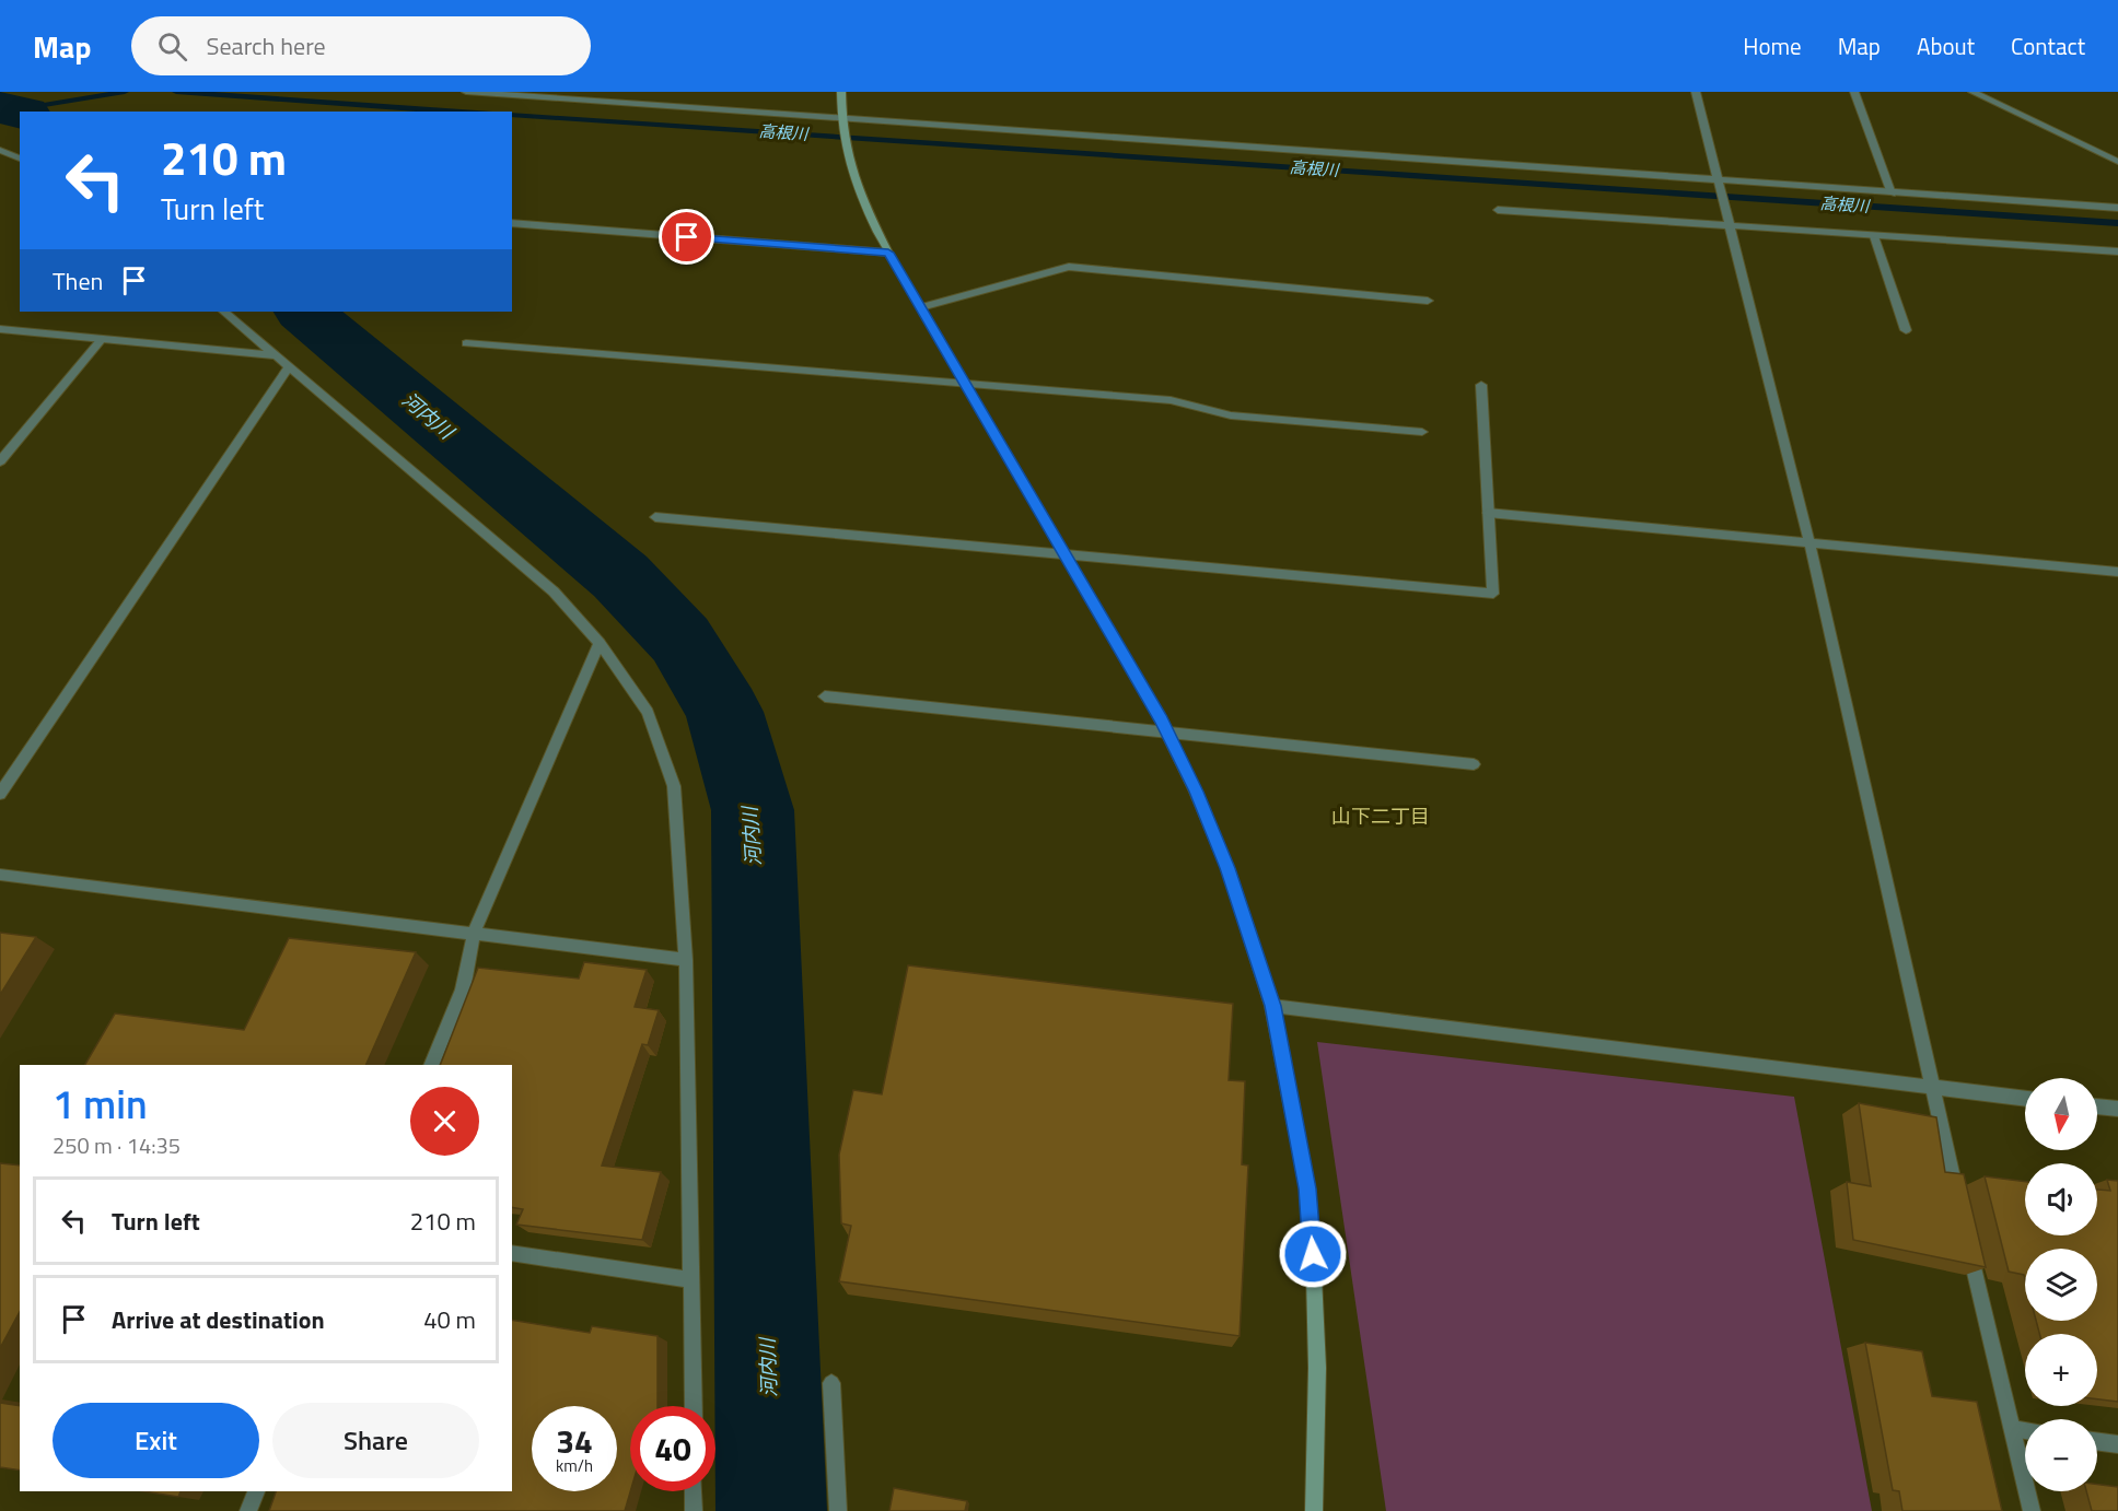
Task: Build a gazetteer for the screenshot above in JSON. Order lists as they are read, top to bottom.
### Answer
{
  "districts": ["山下二丁目"],
  "water": ["高根川", "河内川"],
  "north": "bottom",
  "page": {
    "header": "Map",
    "search": "Search here",
    "nav": [
      "Home",
      "Map",
      "About",
      "Contact"
    ],
    "turn": ["210 m", "Turn left"],
    "then": "Then",
    "heading": ["1 min", "250 m · 14:35"],
    "map_buttons": ["+", "−"],
    "list": [
      {
        "name": "Turn left",
        "value": "210 m"
      },
      {
        "name": "Arrive at destination",
        "value": "40 m"
      }
    ],
    "buttons": ["Exit", "Share"],
    "speed": "34 km/h",
    "limit": "40"
  }
}
